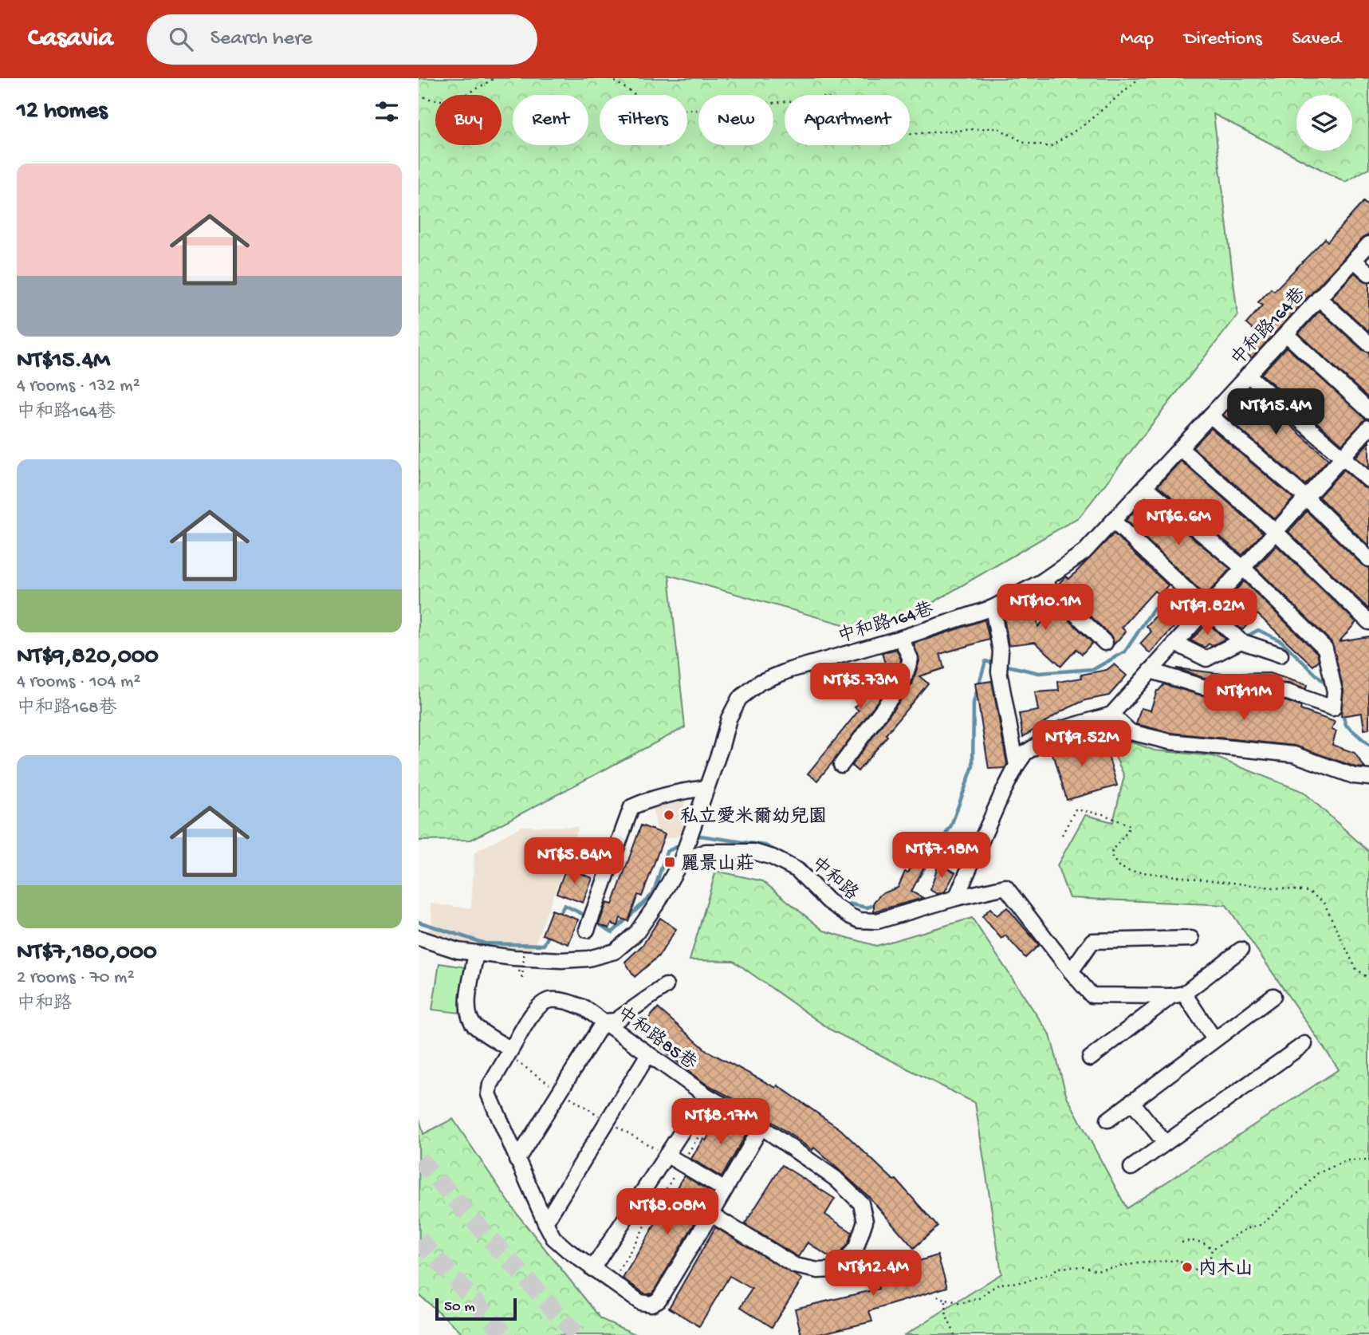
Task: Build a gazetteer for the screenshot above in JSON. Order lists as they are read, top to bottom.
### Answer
{
  "streets": {
    "street": ["中和路164巷", "中和路", "中和路85巷"]
  },
  "crossings": [
    ["中和路164巷", "中和路"]
  ],
  "places": {
    "other": ["私立愛米爾幼兒園", "內木山"],
    "transit": ["麗景山莊"]
  },
  "scale_bar": "50 m",
  "page": {
    "header": "Casavia",
    "search": "Search here",
    "nav": ["Map", "Directions", "Saved"],
    "heading": "12 homes",
    "chip": [
      "Buy",
      "Rent",
      "Filters",
      "New",
      "Apartment"
    ],
    "list": [
      {
        "name": "NT$15.4M",
        "note": "4 rooms · 132 m² · 中和路164巷"
      },
      {
        "name": "NT$9,820,000",
        "note": "4 rooms · 104 m² · 中和路168巷"
      },
      {
        "name": "NT$7,180,000",
        "note": "2 rooms · 70 m² · 中和路"
      }
    ],
    "price": [
      "NT$15.4M",
      "NT$6.6M",
      "NT$10.1M",
      "NT$9.82M",
      "NT$5.73M",
      "NT$11M",
      "NT$9.52M",
      "NT$7.18M",
      "NT$5.84M",
      "NT$8.17M",
      "NT$8.08M",
      "NT$12.4M"
    ],
    "scale": "50 m"
  }
}
